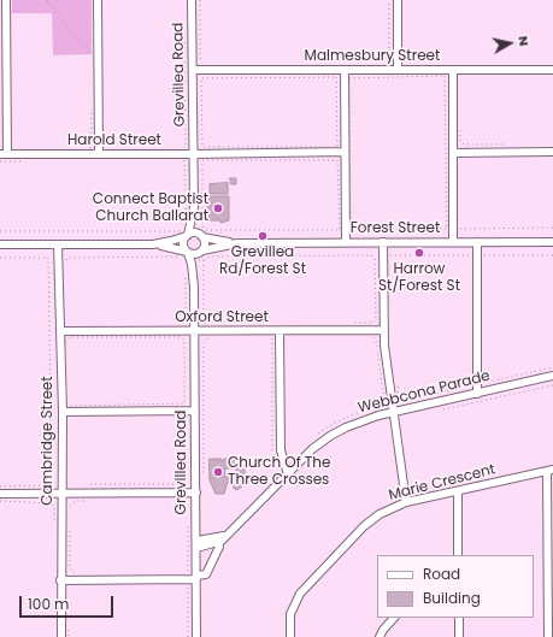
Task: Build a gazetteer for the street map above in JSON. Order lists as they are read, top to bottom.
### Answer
{
  "streets": {
    "street": [
      "Malmesbury Street",
      "Grevillea Road",
      "Harold Street",
      "Forest Street",
      "Oxford Street",
      "Webbcona Parade",
      "Cambridge Street",
      "Marie Crescent"
    ]
  },
  "crossings": [
    ["Malmesbury Street", "Grevillea Road"],
    ["Grevillea Road", "Harold Street"],
    ["Grevillea Road", "Oxford Street"],
    ["Grevillea Road", "Webbcona Parade"],
    ["Oxford Street", "Cambridge Street"]
  ],
  "places": [
    "Connect Baptist Church Ballarat",
    "Grevillea Rd/Forest St",
    "Harrow St/Forest St",
    "Church Of The Three Crosses"
  ],
  "legend": ["Road", "Building"],
  "scale_bar": "100 m",
  "north": "right"
}
